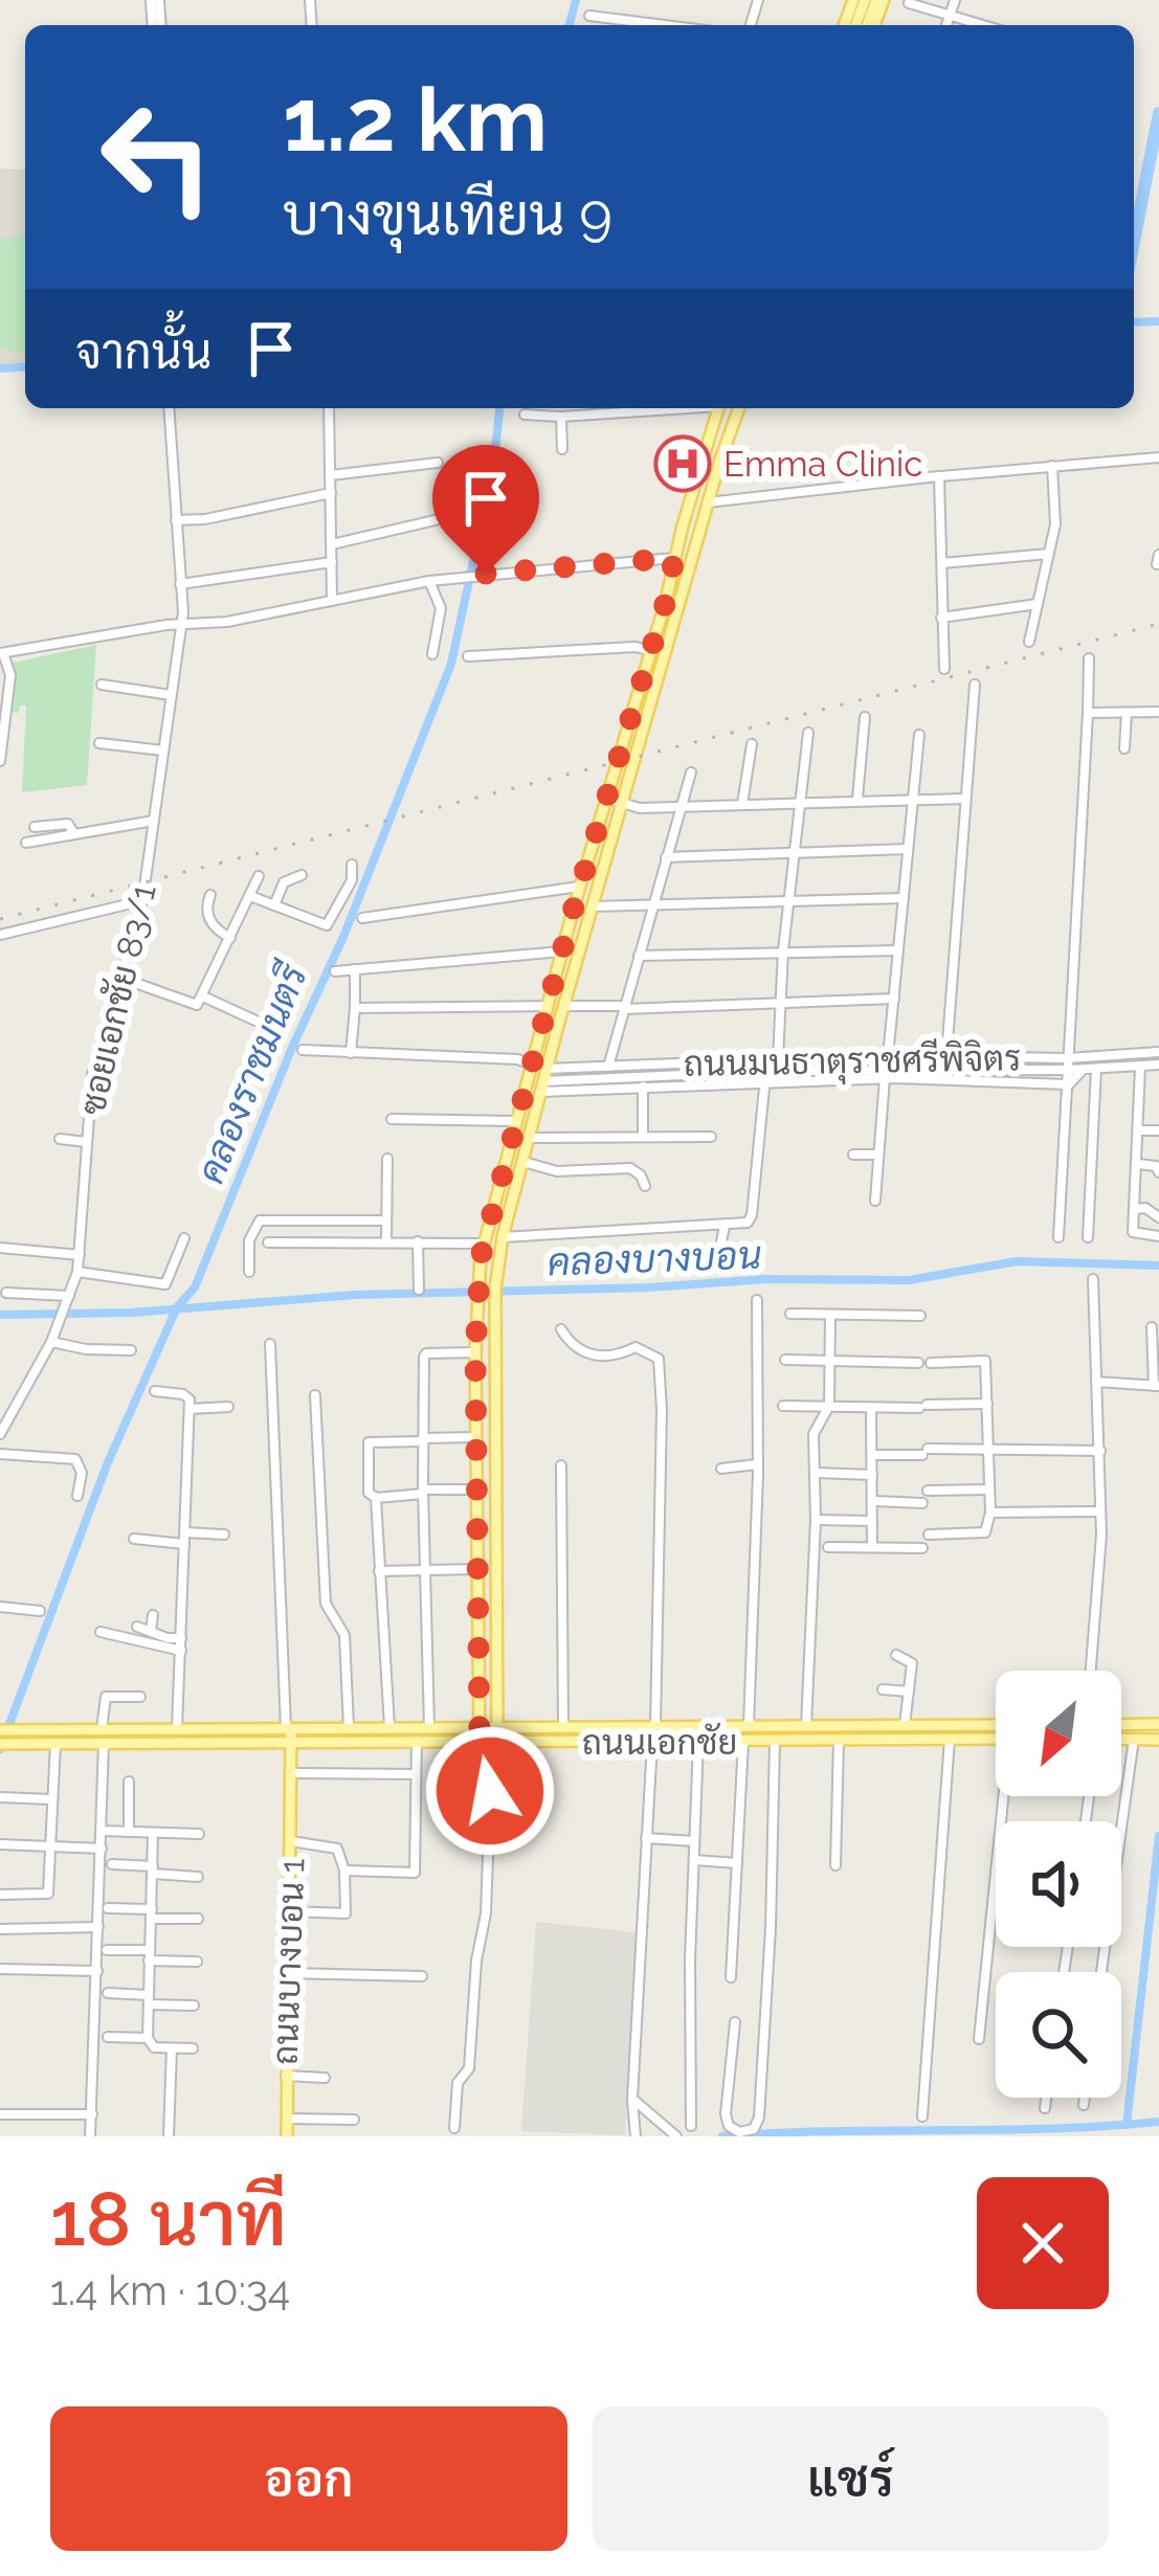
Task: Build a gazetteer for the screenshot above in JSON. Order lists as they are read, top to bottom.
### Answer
{
  "streets": {
    "main road": ["ถนนเอกชัย", "ถนนบางบอน 1"],
    "street": ["ซอยเอกชัย 83/1", "ถนนมนธาตุราชศรีพิจิตร"]
  },
  "crossings": [
    ["ถนนเอกชัย", "ถนนบางบอน 1"]
  ],
  "water": ["คลองราชมนตรี", "คลองบางบอน"],
  "places": {
    "hospital": ["Emma Clinic"]
  },
  "north": "bottom left",
  "page": {
    "turn": ["1.2 km", "บางขุนเทียน 9"],
    "then": "จากนั้น",
    "heading": ["18 นาที", "1.4 km · 10:34"],
    "buttons": ["ออก", "แชร์"]
  }
}
